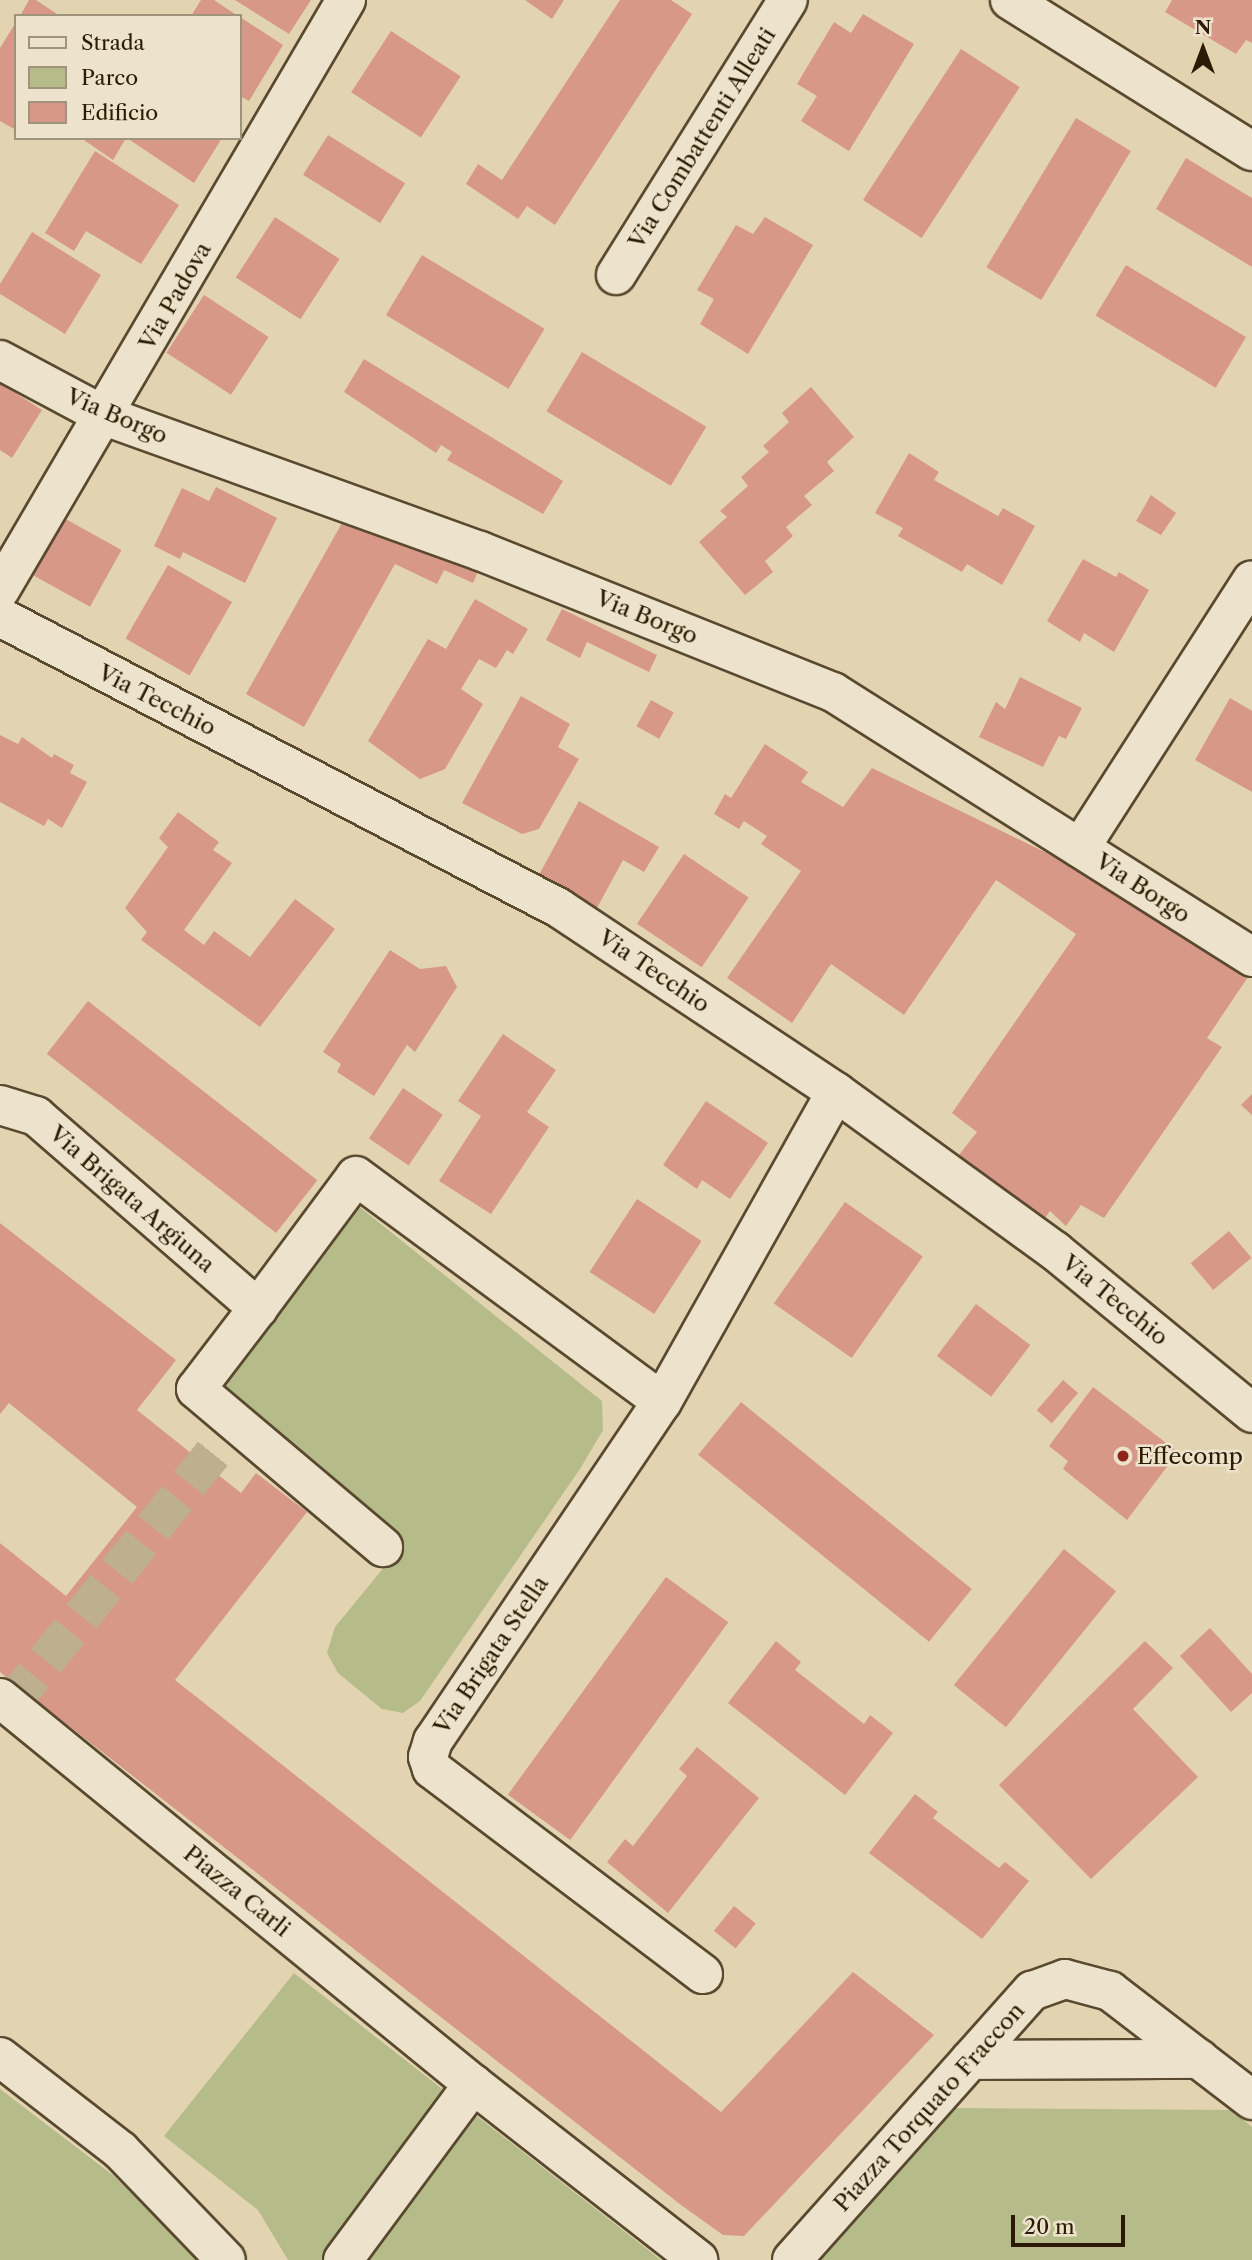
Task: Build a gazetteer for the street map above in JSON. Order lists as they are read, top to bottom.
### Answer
{
  "streets": {
    "street": [
      "Via Combattenti Alleati",
      "Via Padova",
      "Via Borgo",
      "Via Tecchio",
      "Via Brigata Argiuna",
      "Via Brigata Stella",
      "Piazza Carli",
      "Piazza Torquato Fraccon"
    ]
  },
  "crossings": [
    ["Via Padova", "Via Borgo"],
    ["Via Tecchio", "Via Brigata Stella"]
  ],
  "places": ["Effecomp"],
  "legend": ["Strada", "Parco", "Edificio"],
  "scale_bar": "20 m",
  "north": "top"
}
